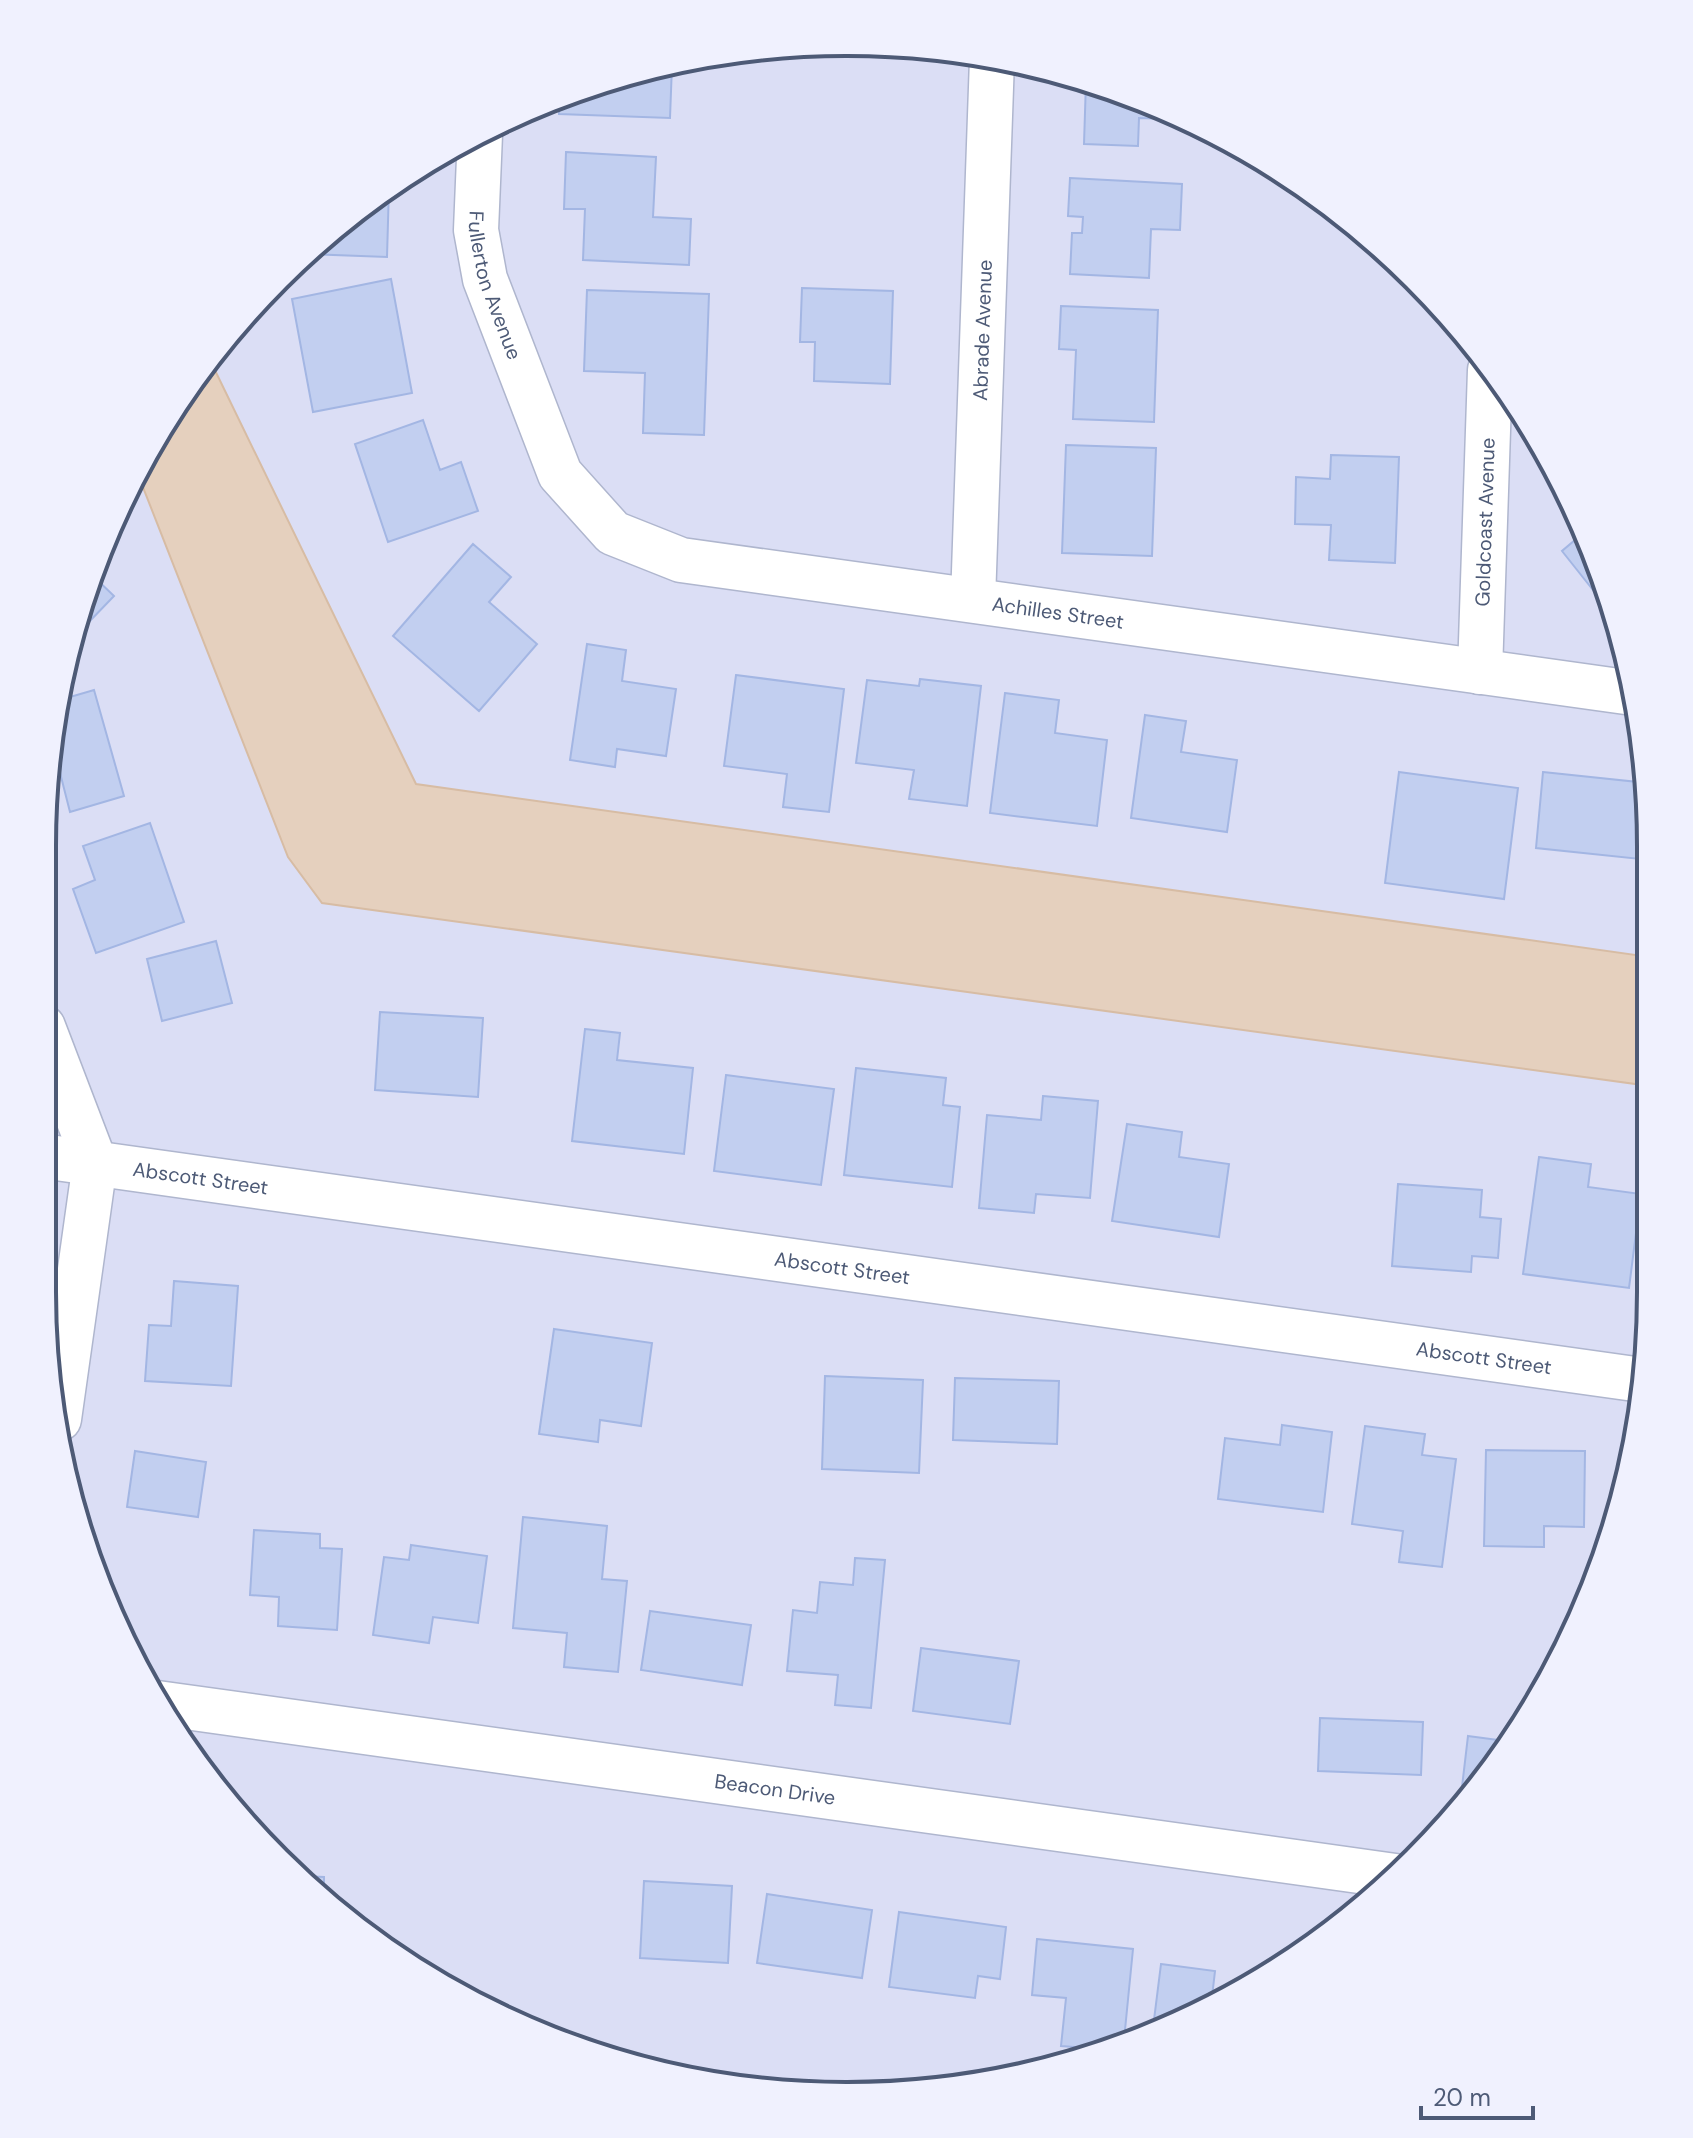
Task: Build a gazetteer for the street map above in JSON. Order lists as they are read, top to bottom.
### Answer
{
  "streets": {
    "street": [
      "Fullerton Avenue",
      "Abrade Avenue",
      "Goldcoast Avenue",
      "Achilles Street",
      "Abscott Street",
      "Beacon Drive"
    ]
  },
  "crossings": [
    ["Fullerton Avenue", "Achilles Street"],
    ["Abrade Avenue", "Achilles Street"],
    ["Goldcoast Avenue", "Achilles Street"]
  ],
  "scale_bar": "20 m"
}
